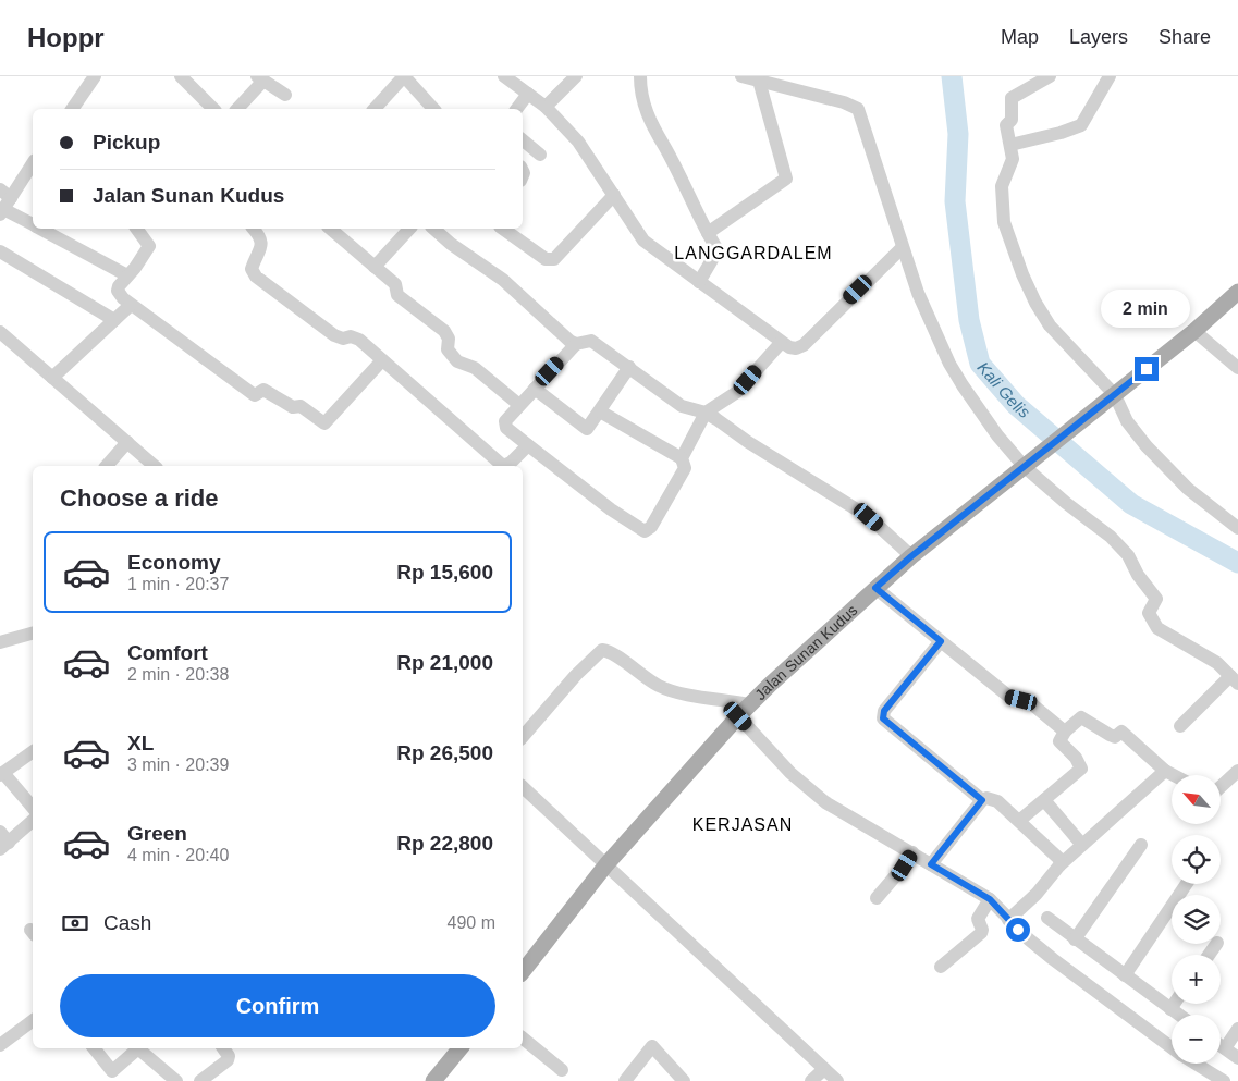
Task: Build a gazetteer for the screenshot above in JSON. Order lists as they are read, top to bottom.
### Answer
{
  "streets": {
    "main road": ["Jalan Sunan Kudus"]
  },
  "districts": ["LANGGARDALEM", "KERJASAN"],
  "water": ["Kali Gelis"],
  "north": "top left",
  "page": {
    "header": "Hoppr",
    "nav": ["Map", "Layers", "Share"],
    "banner": ["Pickup", "Jalan Sunan Kudus"],
    "bubble": "2 min",
    "heading": "Choose a ride",
    "list": [
      {
        "name": "Economy",
        "note": "1 min · 20:37",
        "value": "Rp 15,600"
      },
      {
        "name": "Comfort",
        "note": "2 min · 20:38",
        "value": "Rp 21,000"
      },
      {
        "name": "XL",
        "note": "3 min · 20:39",
        "value": "Rp 26,500"
      },
      {
        "name": "Green",
        "note": "4 min · 20:40",
        "value": "Rp 22,800"
      }
    ],
    "map_buttons": ["+", "−"],
    "pay": ["Cash", "490 m"],
    "buttons": "Confirm"
  }
}
